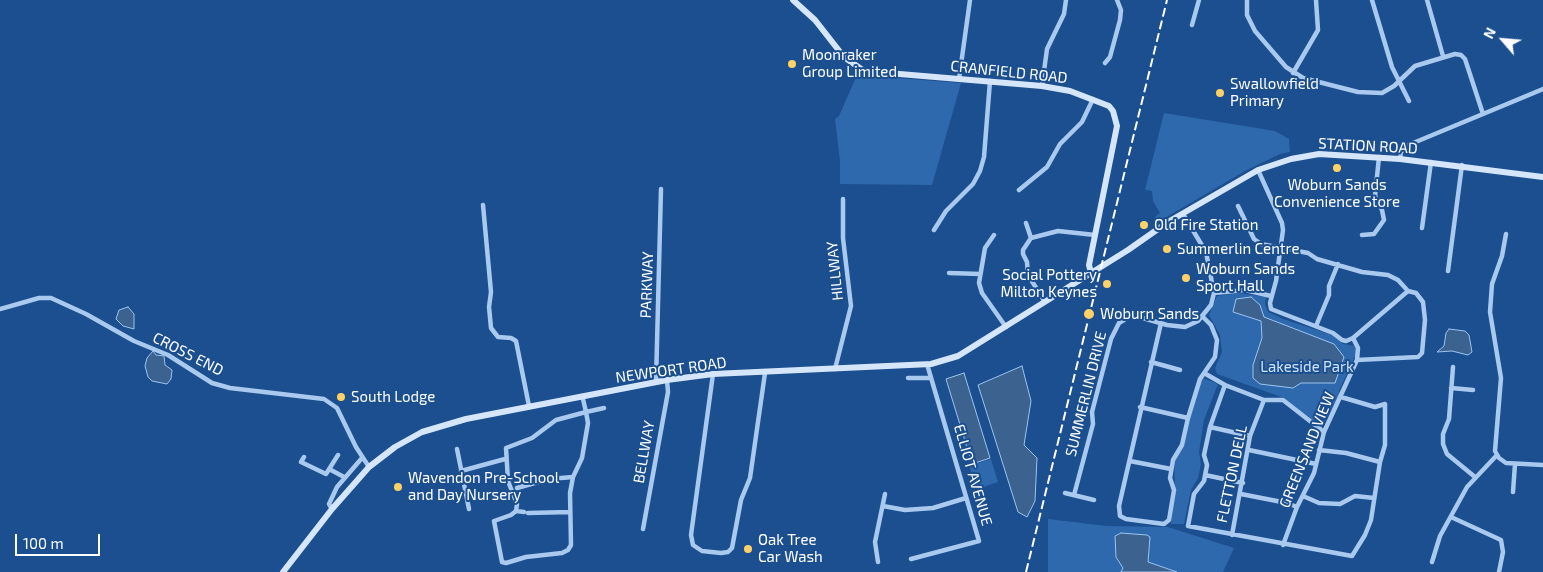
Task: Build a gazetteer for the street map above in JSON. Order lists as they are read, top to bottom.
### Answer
{
  "streets": {
    "street": [
      "CRANFIELD ROAD",
      "STATION ROAD",
      "HILLWAY",
      "PARKWAY",
      "CROSS END",
      "NEWPORT ROAD",
      "SUMMERLIN DRIVE",
      "GREENSAND VIEW",
      "BELLWAY",
      "FLETTON DELL",
      "ELLIOT AVENUE"
    ]
  },
  "crossings": [
    ["CRANFIELD ROAD", "NEWPORT ROAD"],
    ["STATION ROAD", "NEWPORT ROAD"],
    ["HILLWAY", "NEWPORT ROAD"],
    ["PARKWAY", "NEWPORT ROAD"],
    ["CROSS END", "NEWPORT ROAD"],
    ["NEWPORT ROAD", "BELLWAY"],
    ["NEWPORT ROAD", "ELLIOT AVENUE"]
  ],
  "parks": ["Lakeside Park"],
  "places": [
    "Moonraker Group Limited",
    "Swallowfield Primary",
    "Woburn Sands Convenience Store",
    "Old Fire Station",
    "Summerlin Centre",
    "Woburn Sands Sport Hall",
    "Social Pottery Milton Keynes",
    "Woburn Sands",
    "South Lodge",
    "Wavendon Pre-School and Day Nursery",
    "Oak Tree Car Wash"
  ],
  "scale_bar": "100 m",
  "north": "top left"
}
